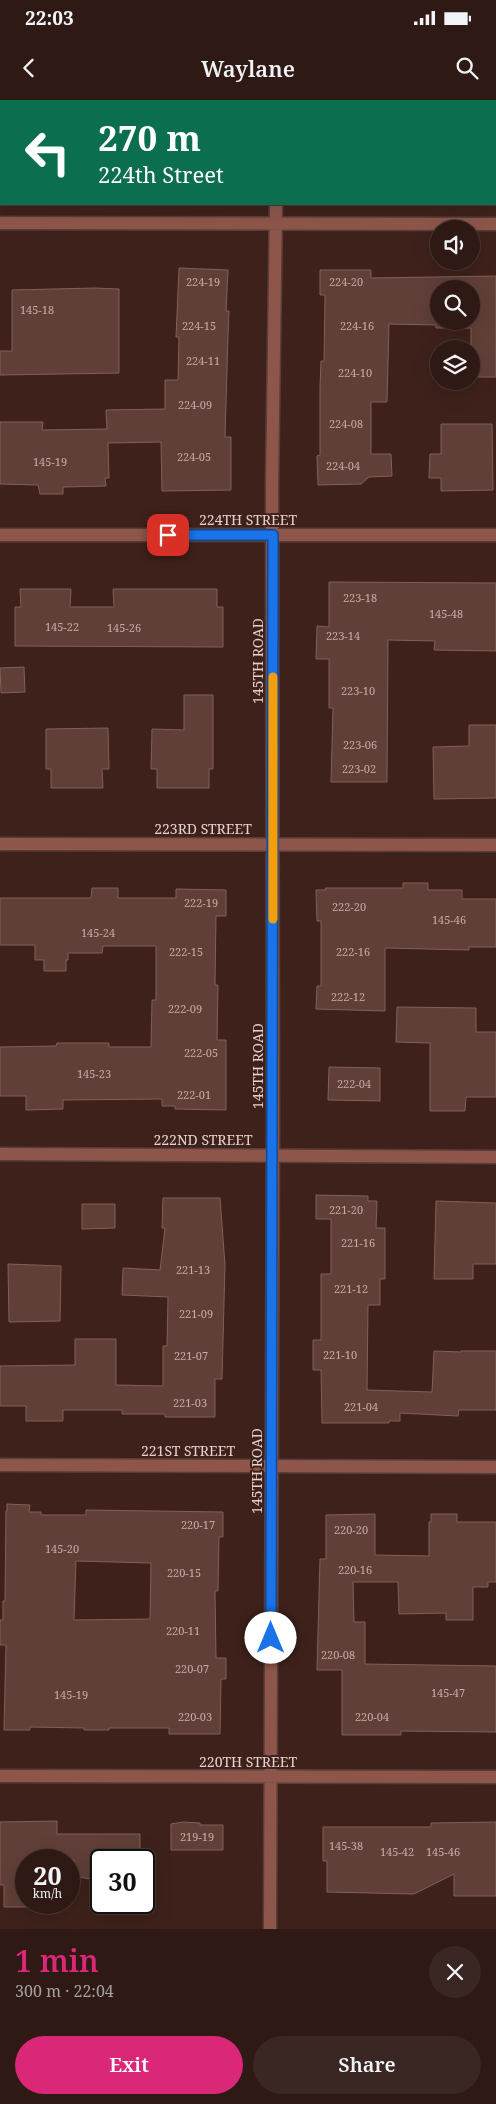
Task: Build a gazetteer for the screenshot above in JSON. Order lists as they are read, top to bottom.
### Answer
{
  "streets": {
    "street": [
      "224TH STREET",
      "145TH ROAD",
      "223RD STREET",
      "222ND STREET",
      "221ST STREET",
      "220TH STREET"
    ]
  },
  "crossings": [
    ["224TH STREET", "145TH ROAD"],
    ["145TH ROAD", "223RD STREET"],
    ["145TH ROAD", "222ND STREET"],
    ["145TH ROAD", "221ST STREET"],
    ["145TH ROAD", "220TH STREET"]
  ],
  "house_numbers": [
    "224-19",
    "224-20",
    "145-18",
    "224-15",
    "224-16",
    "224-11",
    "224-10",
    "224-09",
    "224-08",
    "224-05",
    "145-19",
    "224-04",
    "223-18",
    "145-48",
    "145-22",
    "145-26",
    "223-14",
    "223-10",
    "223-06",
    "223-02",
    "222-19",
    "222-20",
    "145-46",
    "145-24",
    "222-15",
    "222-16",
    "222-12",
    "222-09",
    "222-05",
    "145-23",
    "222-04",
    "222-01",
    "221-20",
    "221-16",
    "221-13",
    "221-12",
    "221-09",
    "221-10",
    "221-07",
    "221-03",
    "221-04",
    "220-17",
    "220-20",
    "145-20",
    "220-16",
    "220-15",
    "220-11",
    "220-08",
    "220-07",
    "145-47",
    "145-19",
    "220-03",
    "220-04",
    "219-19",
    "145-38",
    "145-42",
    "145-46"
  ],
  "page": {
    "status": "22:03",
    "header": "Waylane",
    "turn": ["270 m", "224th Street"],
    "speed": "20 km/h",
    "limit": "30",
    "heading": ["1 min", "300 m · 22:04"],
    "buttons": ["Exit", "Share"]
  }
}
